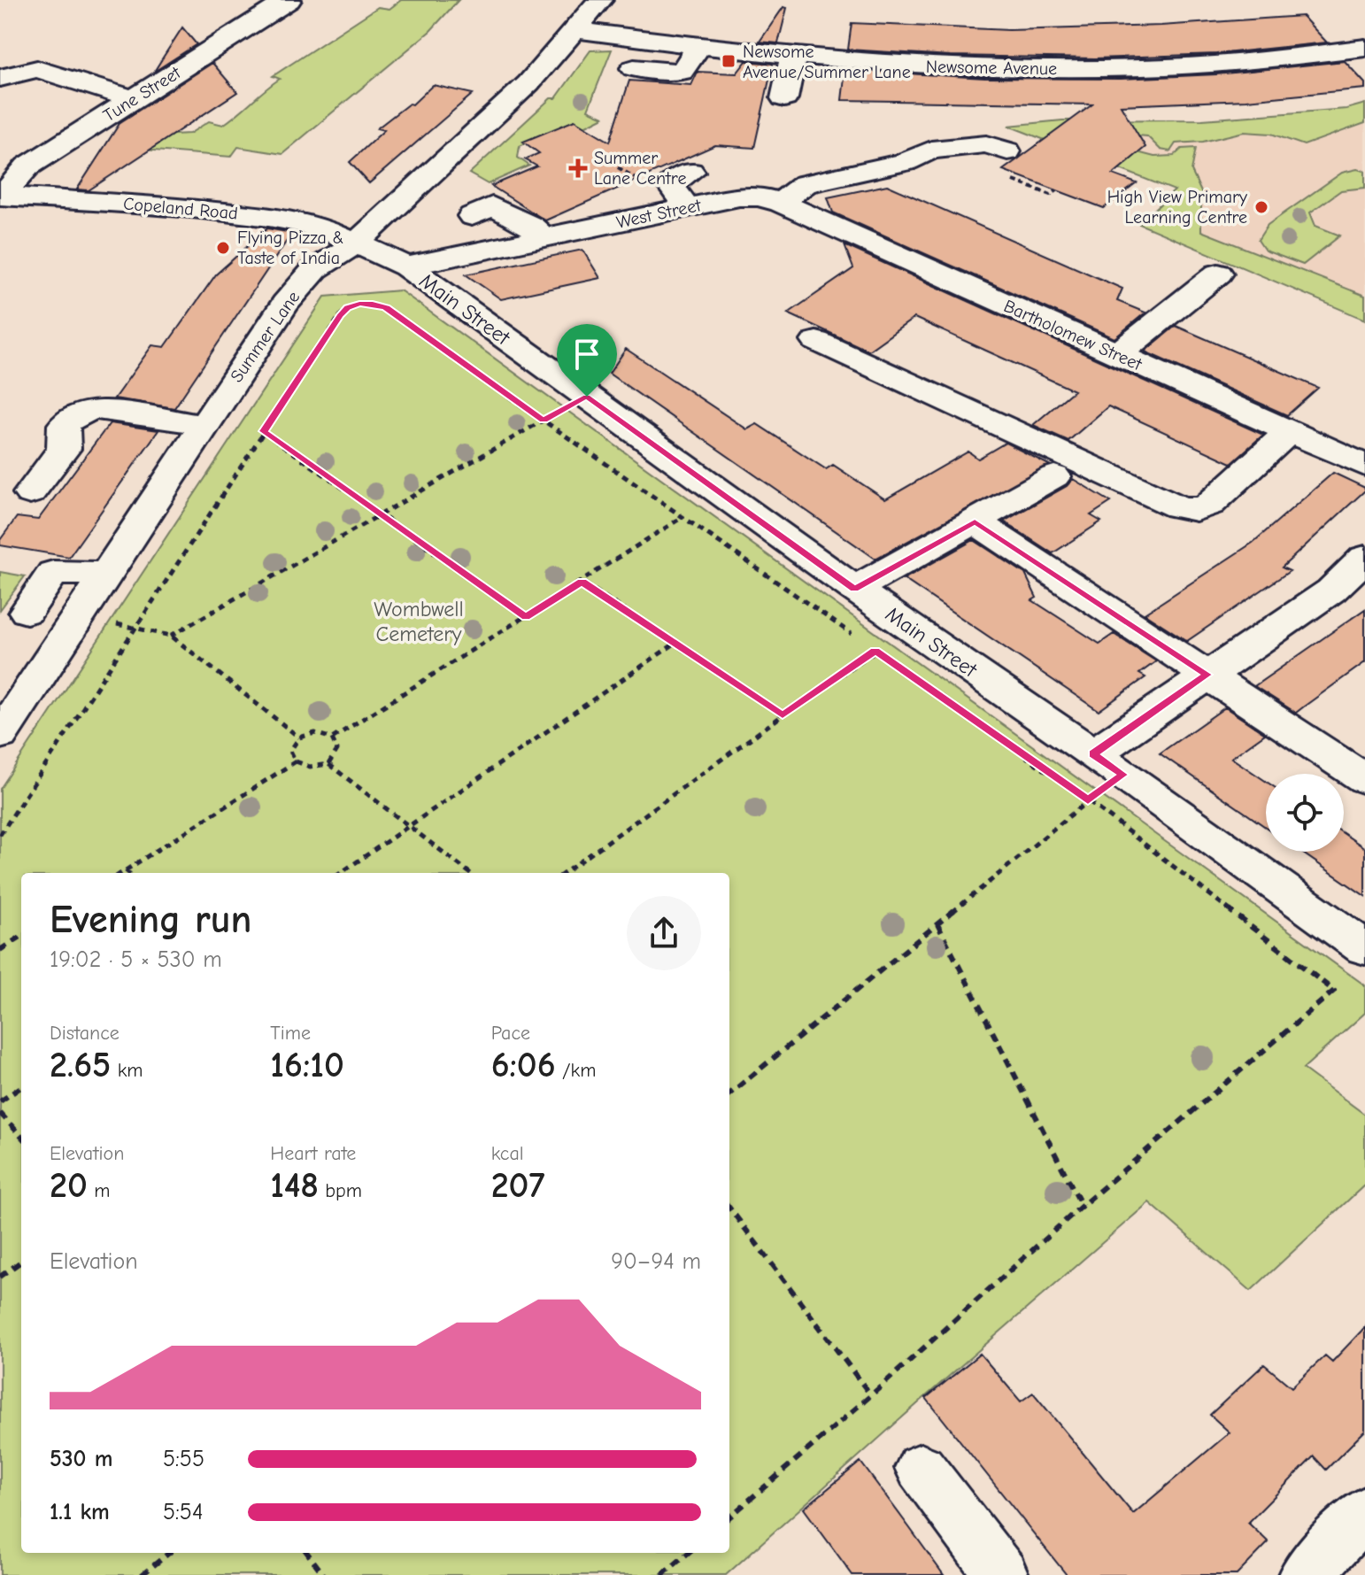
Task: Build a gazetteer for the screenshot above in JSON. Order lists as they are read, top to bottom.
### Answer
{
  "streets": {
    "street": [
      "Newsome Avenue",
      "Tune Street",
      "Copeland Road",
      "West Street",
      "Main Street",
      "Bartholomew Street",
      "Summer Lane"
    ]
  },
  "crossings": [
    ["Newsome Avenue", "Summer Lane"],
    ["Tune Street", "Copeland Road"],
    ["Copeland Road", "Main Street"],
    ["Copeland Road", "Summer Lane"],
    ["West Street", "Main Street"],
    ["West Street", "Bartholomew Street"],
    ["Main Street", "Summer Lane"]
  ],
  "parks": ["Wombwell Cemetery"],
  "places": {
    "transit": ["Newsome Avenue/Summer Lane"],
    "health": ["Summer Lane Centre"],
    "other": ["High View Primary Learning Centre", "Flying Pizza & Taste of India"]
  },
  "page": {
    "heading": ["Evening run", "19:02 · 5 × 530 m"],
    "stats": [
      ["Distance", "2.65 km"],
      ["Time", "16:10"],
      ["Pace", "6:06 /km"],
      ["Elevation", "20 m"],
      ["Heart rate", "148 bpm"],
      ["kcal", "207"]
    ],
    "chart": ["Elevation", "90–94 m"],
    "list": [
      {
        "name": "530 m",
        "note": "5:55"
      },
      {
        "name": "1.1 km",
        "note": "5:54"
      }
    ]
  }
}
